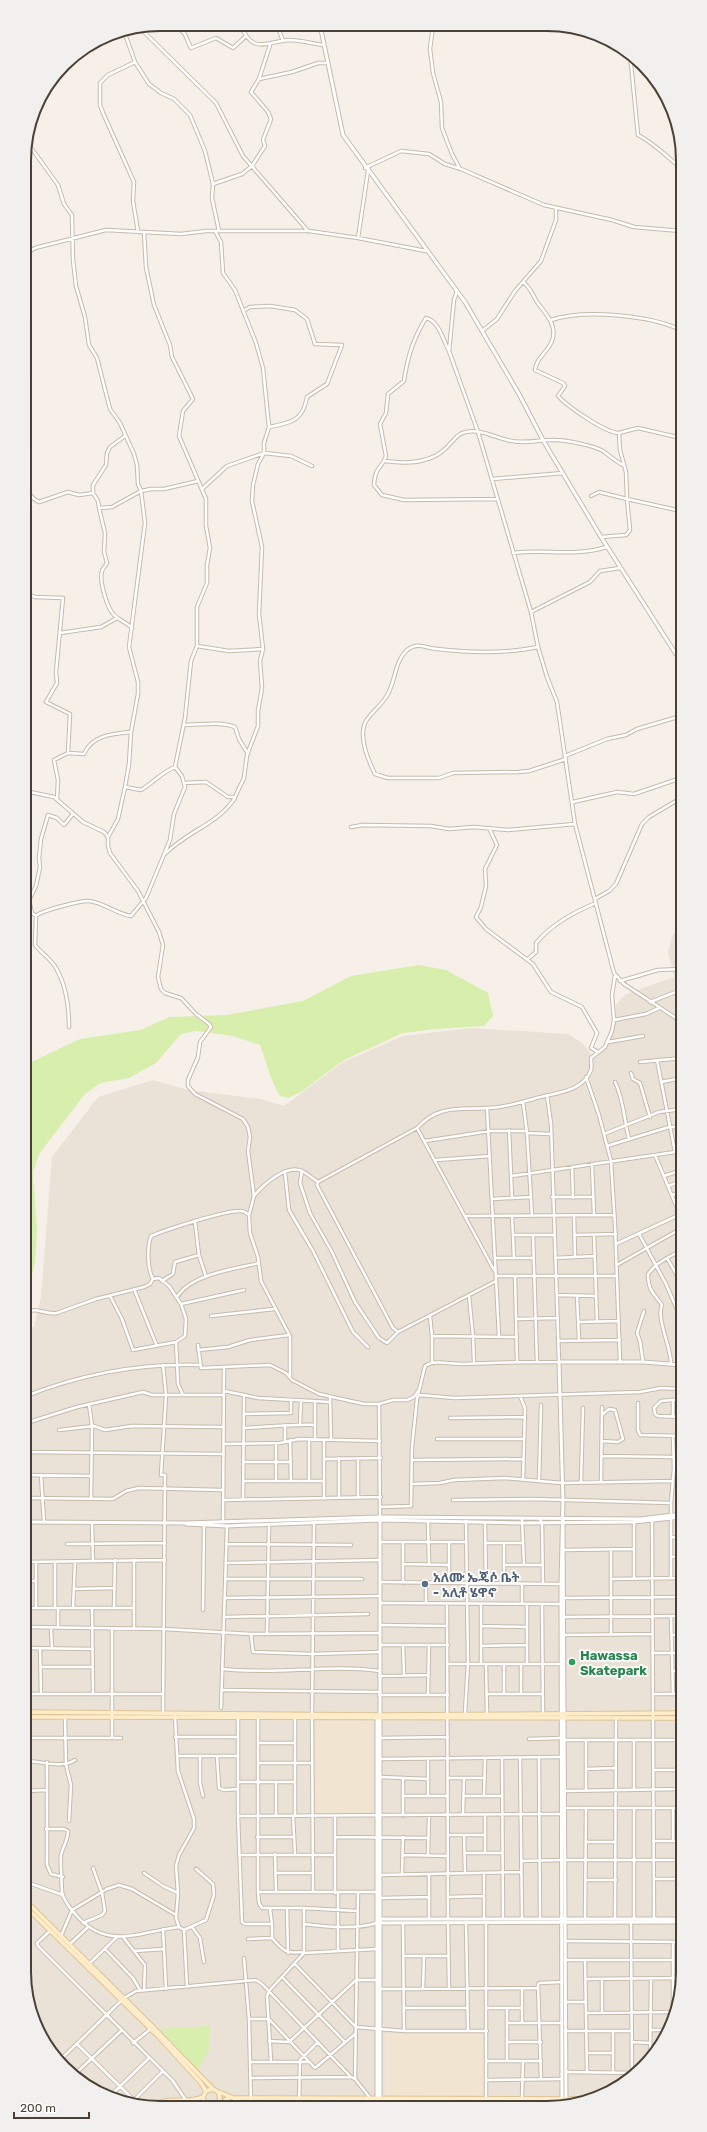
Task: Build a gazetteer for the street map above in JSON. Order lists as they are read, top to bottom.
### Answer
{
  "places": ["አለሙ ኤጄሶ ቤት - አሊቶ ሄዋኖ", "Hawassa Skatepark"],
  "scale_bar": "200 m"
}
